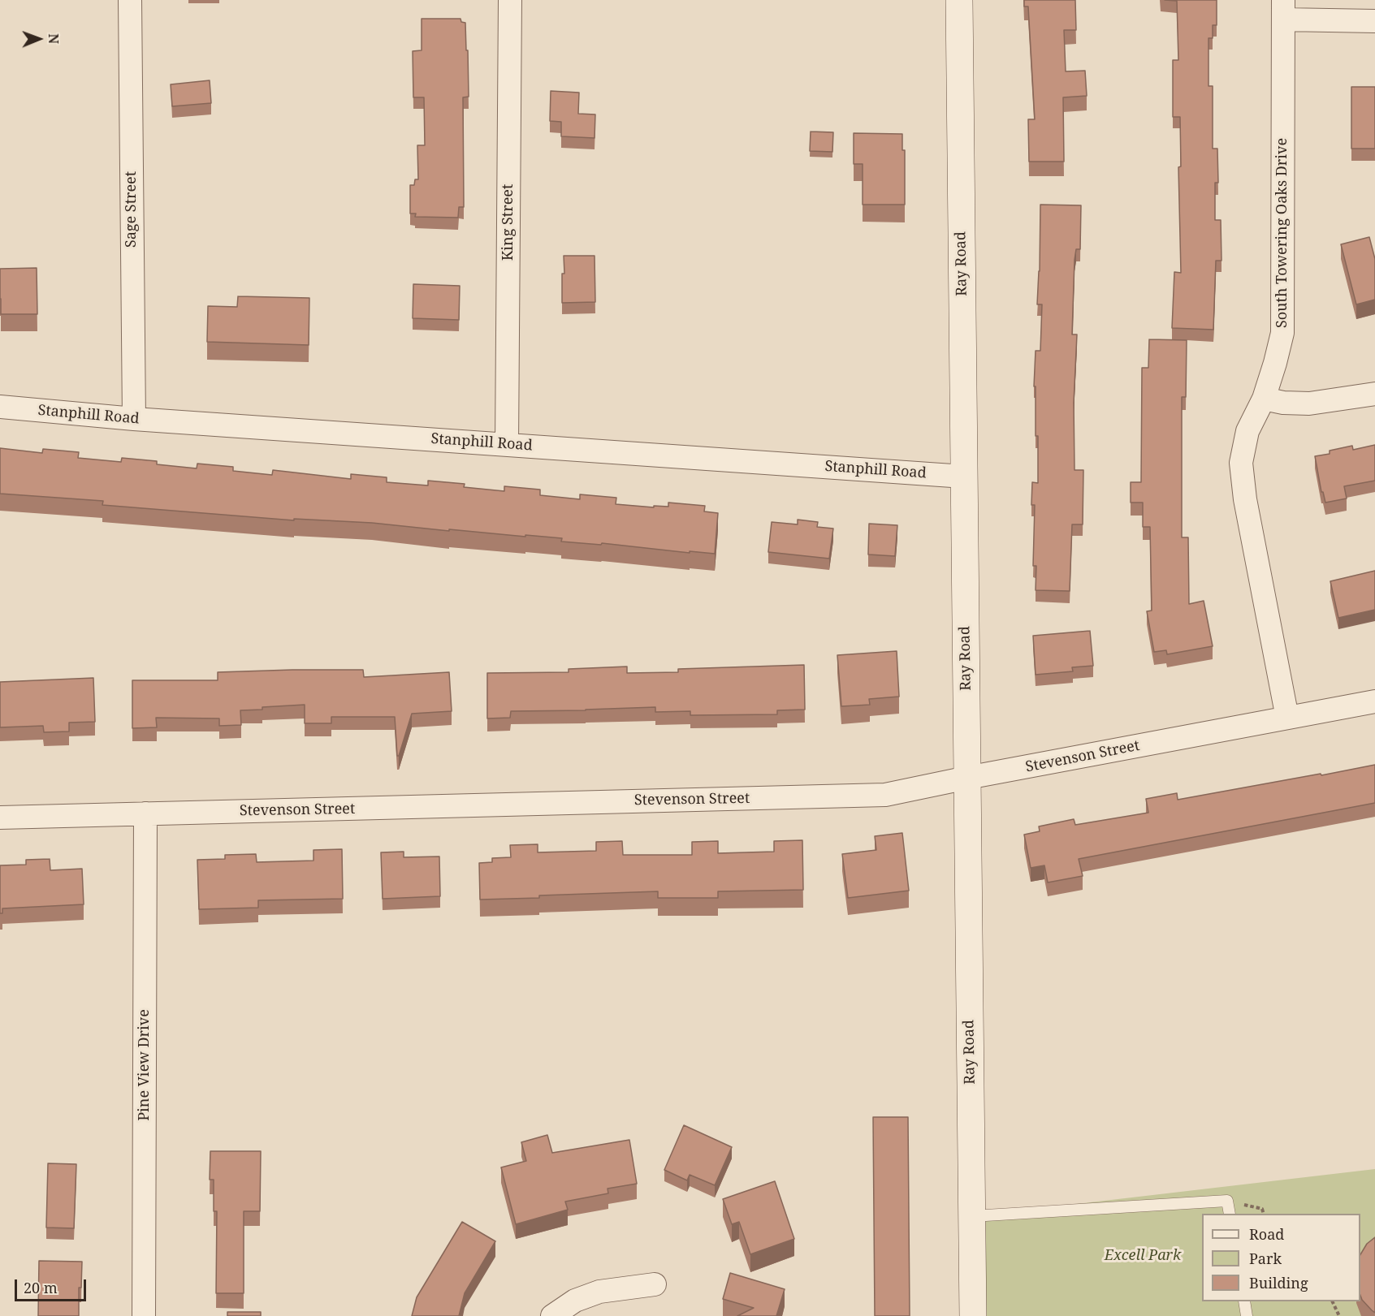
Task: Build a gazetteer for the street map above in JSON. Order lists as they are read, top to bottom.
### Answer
{
  "streets": {
    "street": [
      "Sage Street",
      "King Street",
      "South Towering Oaks Drive",
      "Ray Road",
      "Stanphill Road",
      "Stevenson Street",
      "Pine View Drive"
    ]
  },
  "crossings": [
    ["Sage Street", "Stanphill Road"],
    ["King Street", "Stanphill Road"],
    ["South Towering Oaks Drive", "Stevenson Street"],
    ["Ray Road", "Stanphill Road"],
    ["Ray Road", "Stevenson Street"],
    ["Stevenson Street", "Pine View Drive"]
  ],
  "parks": ["Excell Park"],
  "legend": ["Road", "Park", "Building"],
  "scale_bar": "20 m",
  "north": "right"
}
